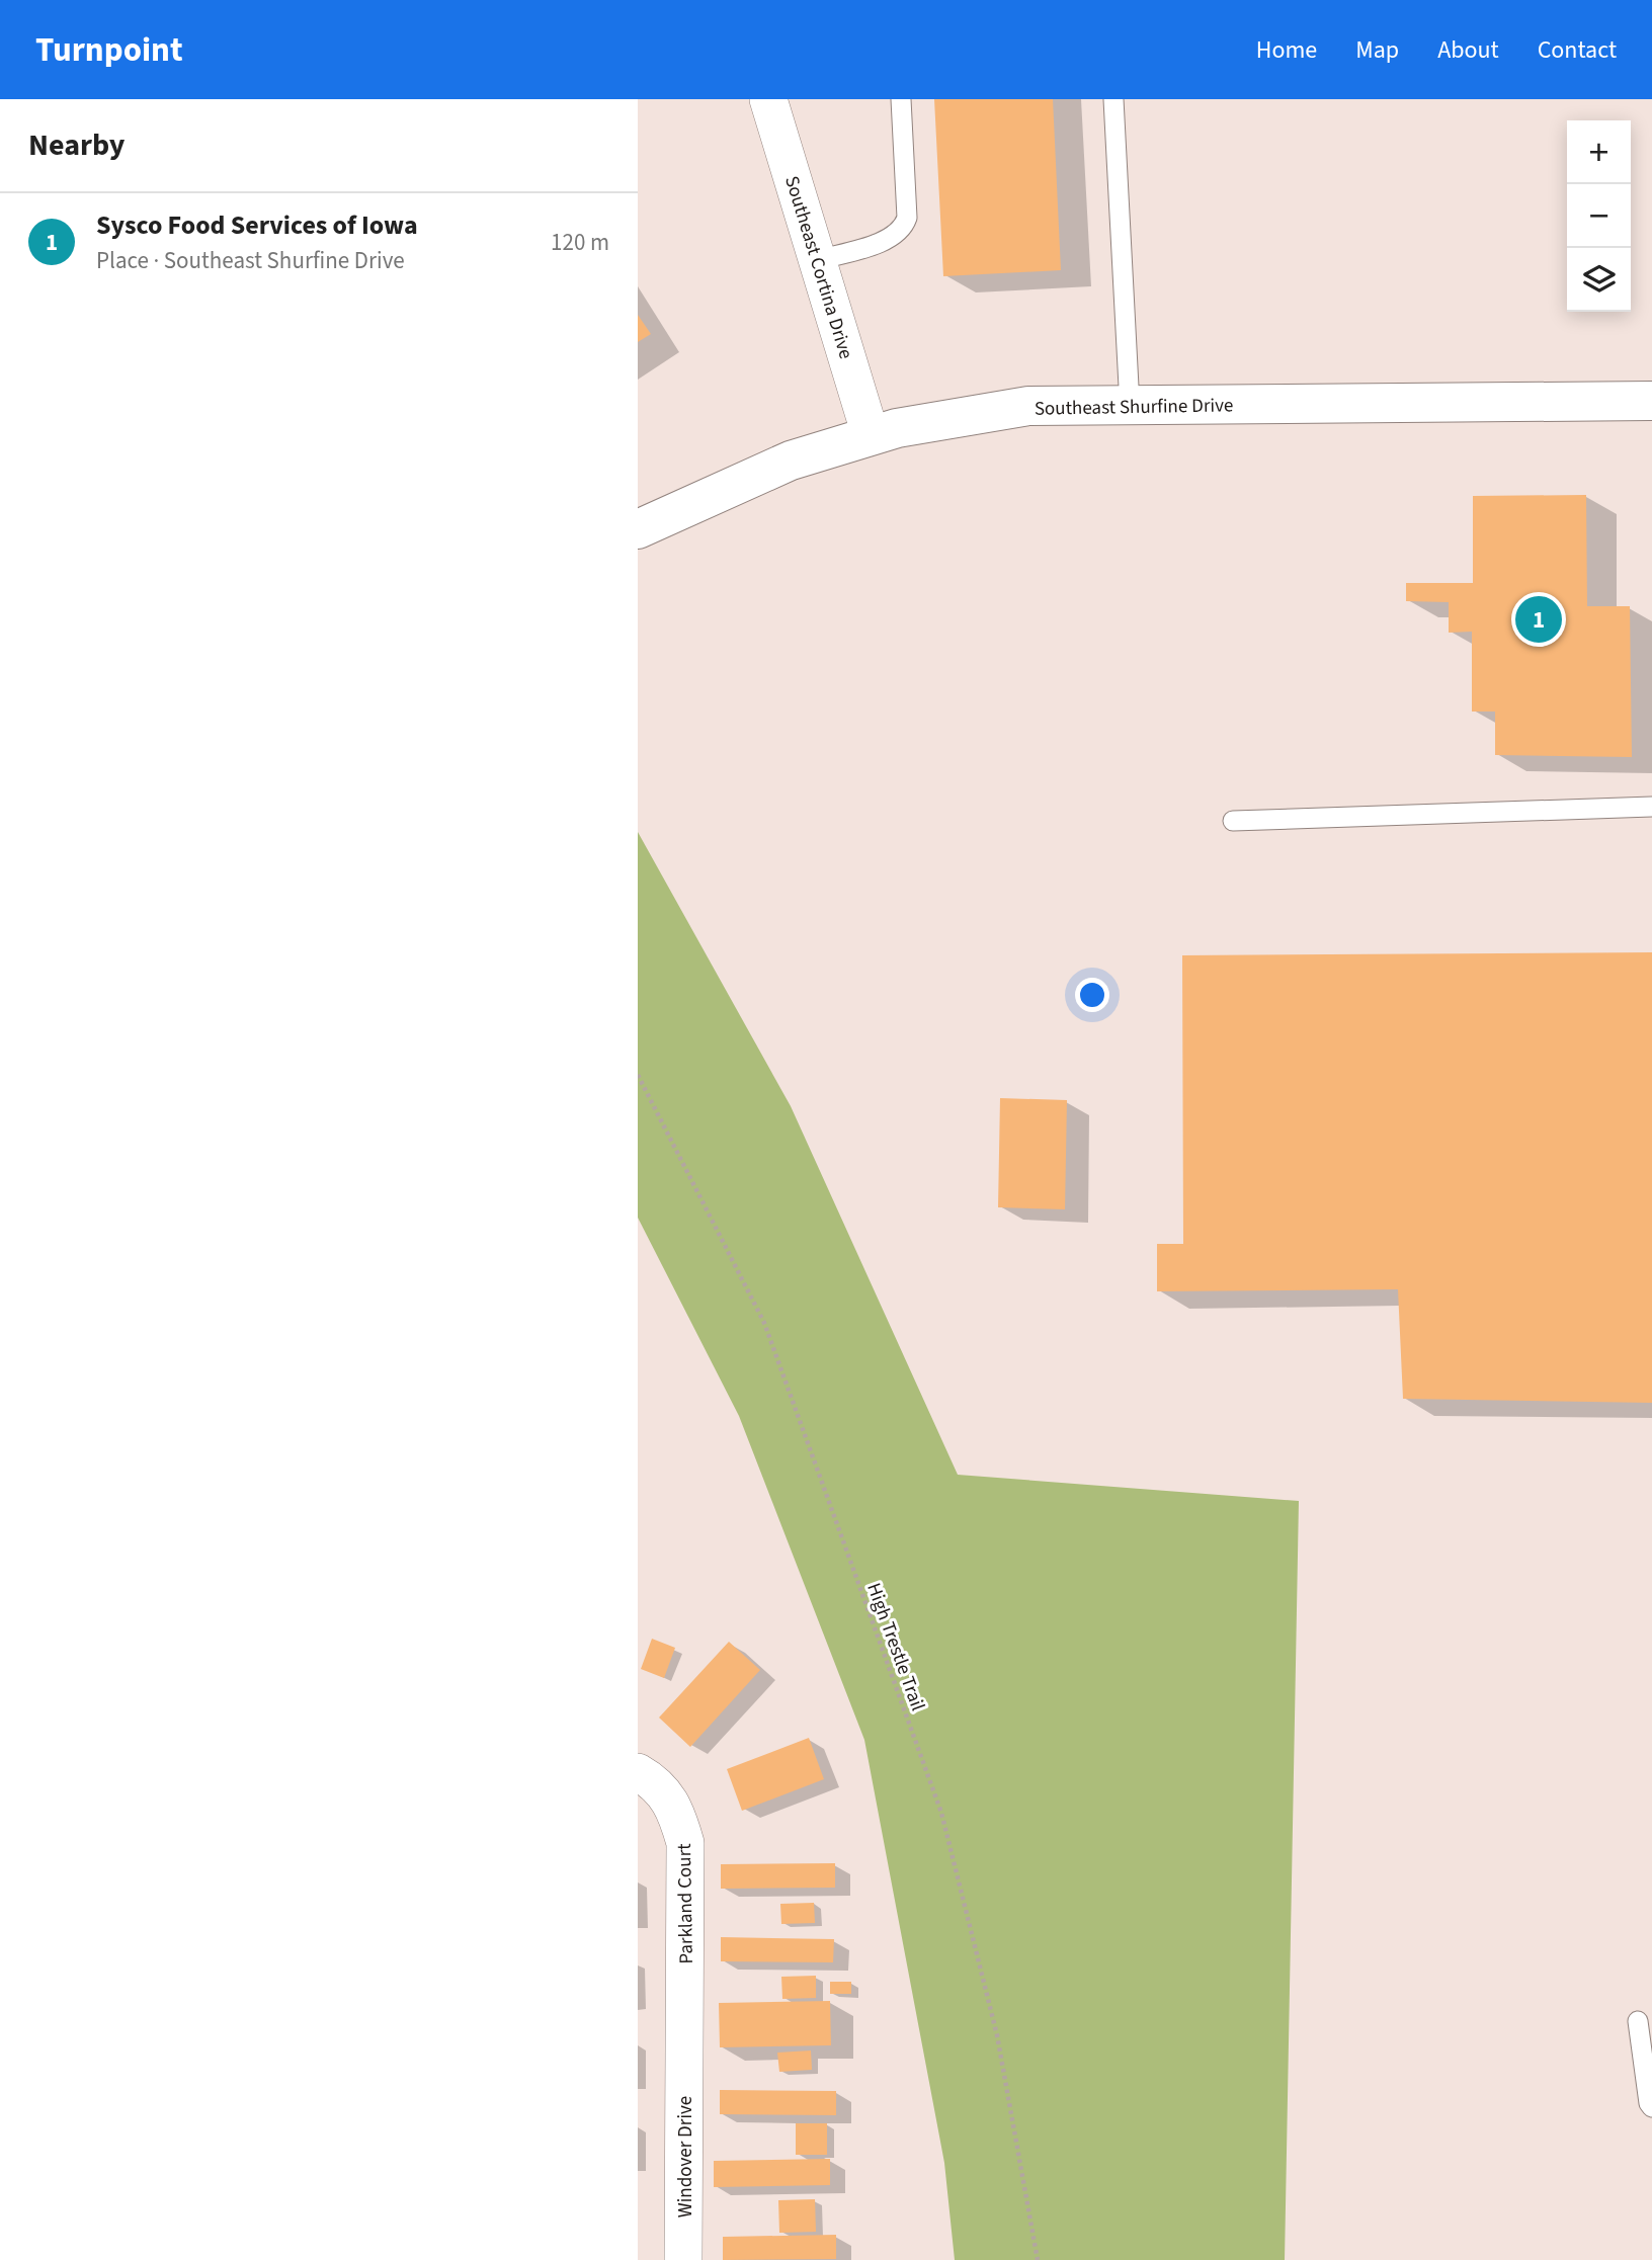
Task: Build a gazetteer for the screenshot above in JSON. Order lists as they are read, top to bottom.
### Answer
{
  "streets": {
    "street": [
      "Southeast Cortina Drive",
      "Southeast Shurfine Drive",
      "Parkland Court",
      "Windover Drive"
    ],
    "path": ["High Trestle Trail"]
  },
  "crossings": [
    ["Southeast Cortina Drive", "Southeast Shurfine Drive"],
    ["Parkland Court", "Windover Drive"]
  ],
  "page": {
    "header": "Turnpoint",
    "nav": [
      "Home",
      "Map",
      "About",
      "Contact"
    ],
    "heading": "Nearby",
    "map_buttons": ["+", "−"],
    "list": [
      {
        "mark": "1",
        "name": "Sysco Food Services of Iowa",
        "note": "Place · Southeast Shurfine Drive",
        "value": "120 m"
      }
    ],
    "pins": "1"
  }
}
